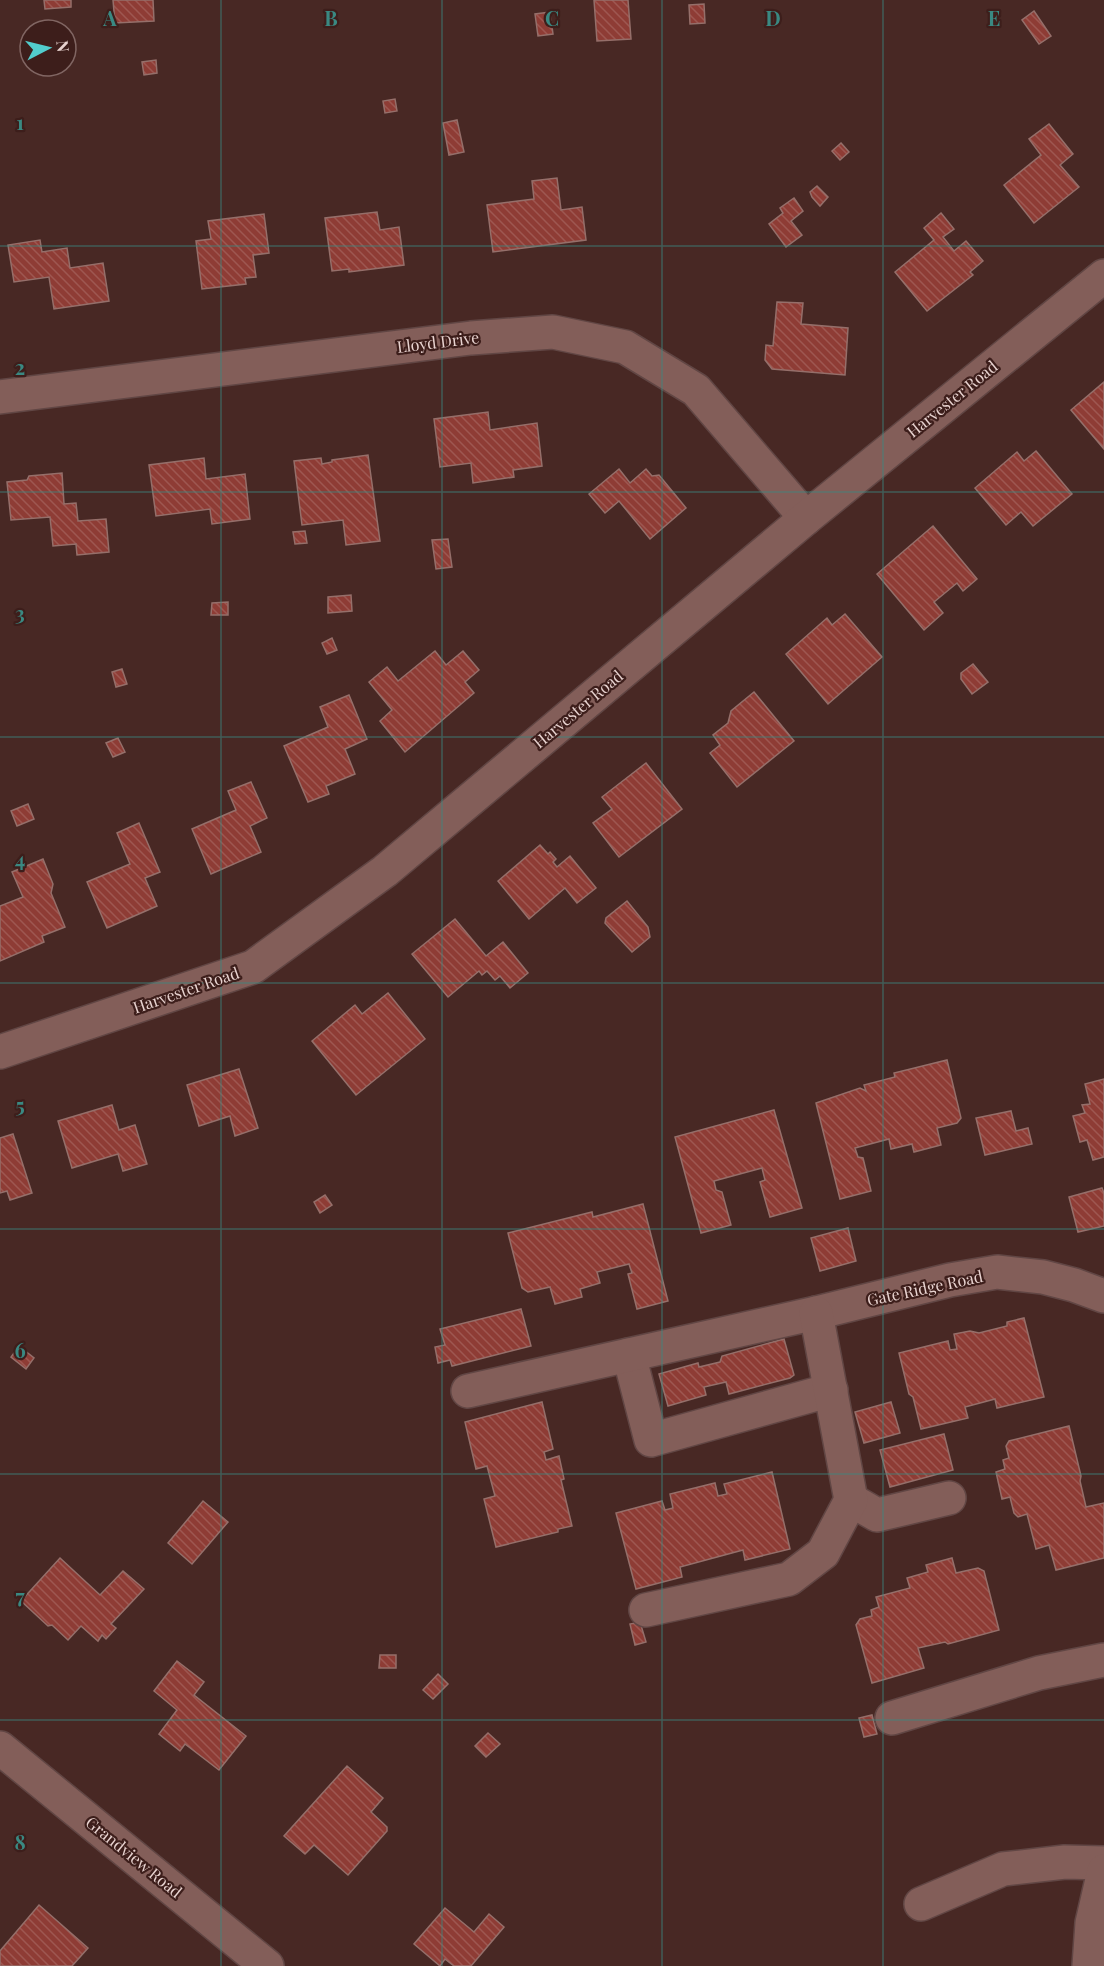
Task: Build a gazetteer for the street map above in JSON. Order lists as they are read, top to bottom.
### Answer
{
  "streets": {
    "street": [
      "Lloyd Drive",
      "Harvester Road",
      "Gate Ridge Road",
      "Grandview Road"
    ]
  },
  "crossings": [
    ["Lloyd Drive", "Harvester Road"]
  ],
  "north": "right",
  "grid": {
    "columns": [
      "A",
      "B",
      "C",
      "D",
      "E"
    ],
    "rows": [
      "1",
      "2",
      "3",
      "4",
      "5",
      "6",
      "7",
      "8"
    ]
  }
}
